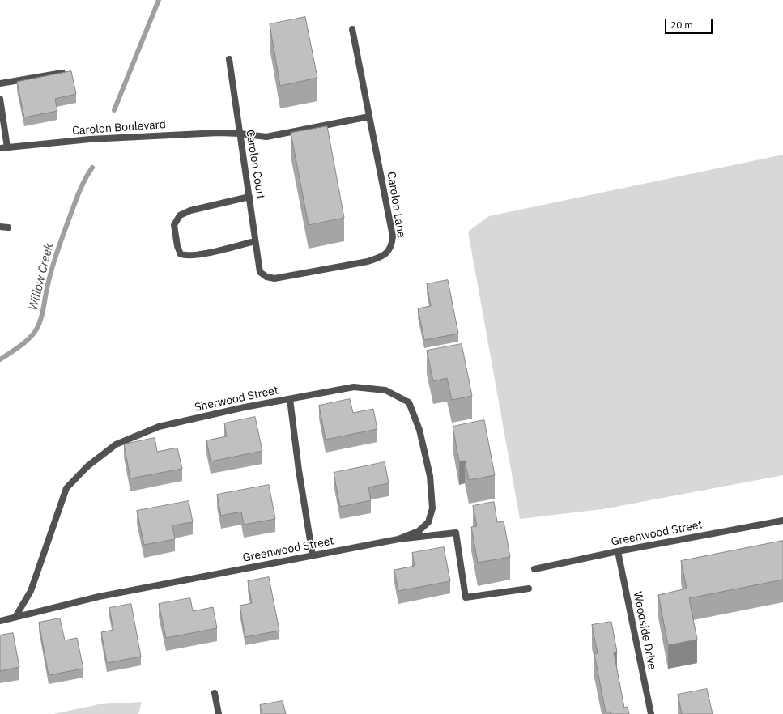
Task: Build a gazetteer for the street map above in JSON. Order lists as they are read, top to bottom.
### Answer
{
  "streets": {
    "street": [
      "Carolon Boulevard",
      "Carolon Court",
      "Carolon Lane",
      "Sherwood Street",
      "Greenwood Street",
      "Woodside Drive"
    ]
  },
  "crossings": [
    ["Carolon Boulevard", "Carolon Court"],
    ["Carolon Boulevard", "Carolon Lane"],
    ["Carolon Court", "Carolon Lane"],
    ["Sherwood Street", "Greenwood Street"],
    ["Greenwood Street", "Woodside Drive"]
  ],
  "water": ["Willow Creek"],
  "scale_bar": "20 m"
}
